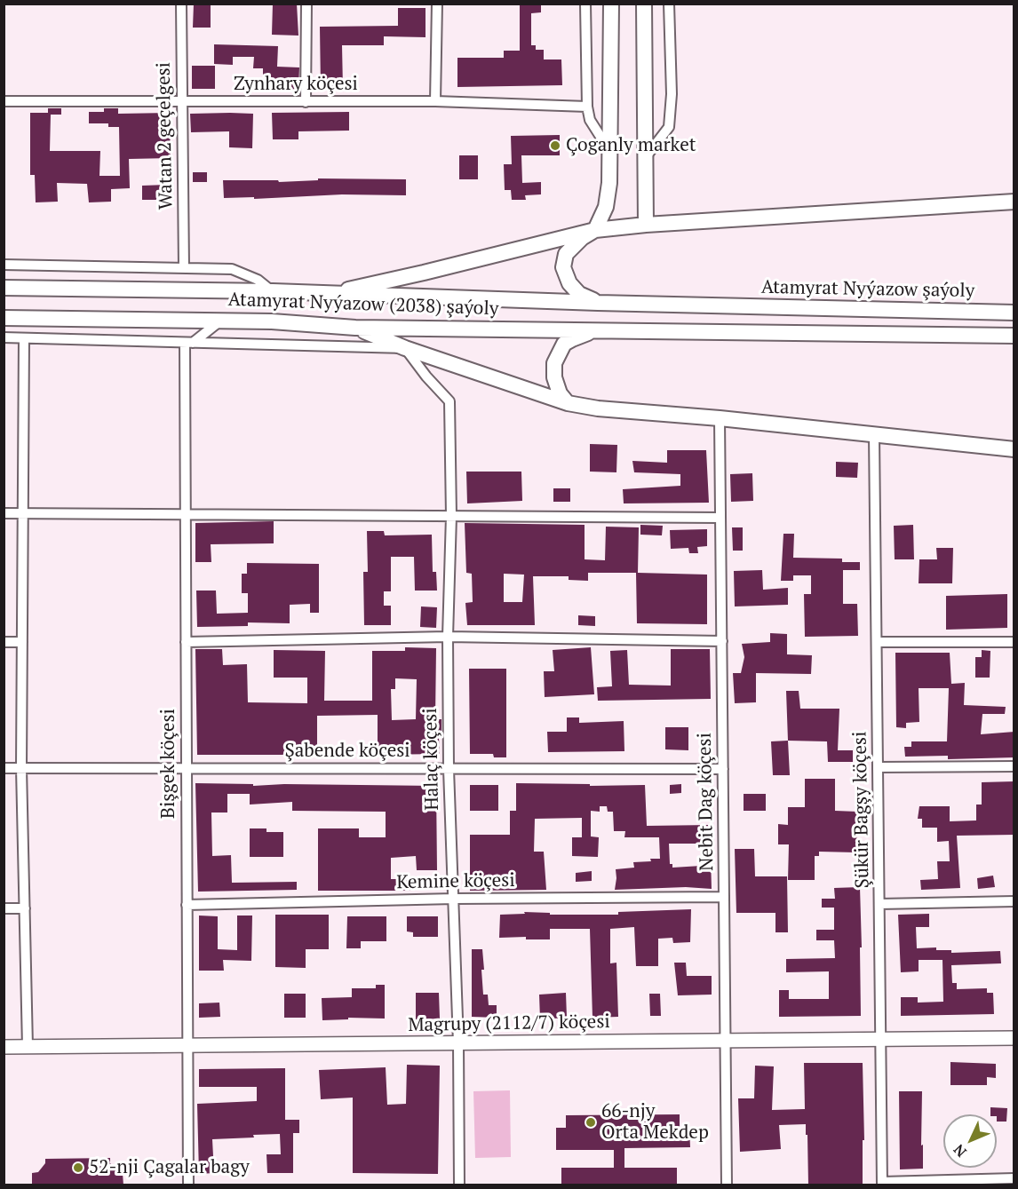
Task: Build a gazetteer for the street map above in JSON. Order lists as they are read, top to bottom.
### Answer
{
  "streets": {
    "main road": ["Atamyrat Nyýazow şaýoly", "Atamyrat Nyýazow (2038) şaýoly"],
    "street": [
      "Zynhary köçesi",
      "Watan 2 geçelgesi",
      "Şabende köçesi",
      "Halaç köçesi",
      "Bişgek köçesi",
      "Nebit Dag köçesi",
      "Şükür Bagşy köçesi",
      "Kemine köçesi",
      "Magrupy (2112/7) köçesi"
    ]
  },
  "crossings": [
    ["Zynhary köçesi", "Watan 2 geçelgesi"],
    ["Atamyrat Nyýazow şaýoly", "Atamyrat Nyýazow (2038) şaýoly"],
    ["Şabende köçesi", "Halaç köçesi"],
    ["Şabende köçesi", "Bişgek köçesi"],
    ["Şabende köçesi", "Nebit Dag köçesi"],
    ["Halaç köçesi", "Kemine köçesi"],
    ["Halaç köçesi", "Magrupy (2112/7) köçesi"],
    ["Bişgek köçesi", "Kemine köçesi"],
    ["Bişgek köçesi", "Magrupy (2112/7) köçesi"],
    ["Nebit Dag köçesi", "Kemine köçesi"],
    ["Nebit Dag köçesi", "Magrupy (2112/7) köçesi"],
    ["Şükür Bagşy köçesi", "Magrupy (2112/7) köçesi"]
  ],
  "places": ["Çoganly market", "66-njy Orta Mekdep", "52-nji Çagalar bagy"],
  "north": "bottom left"
}
